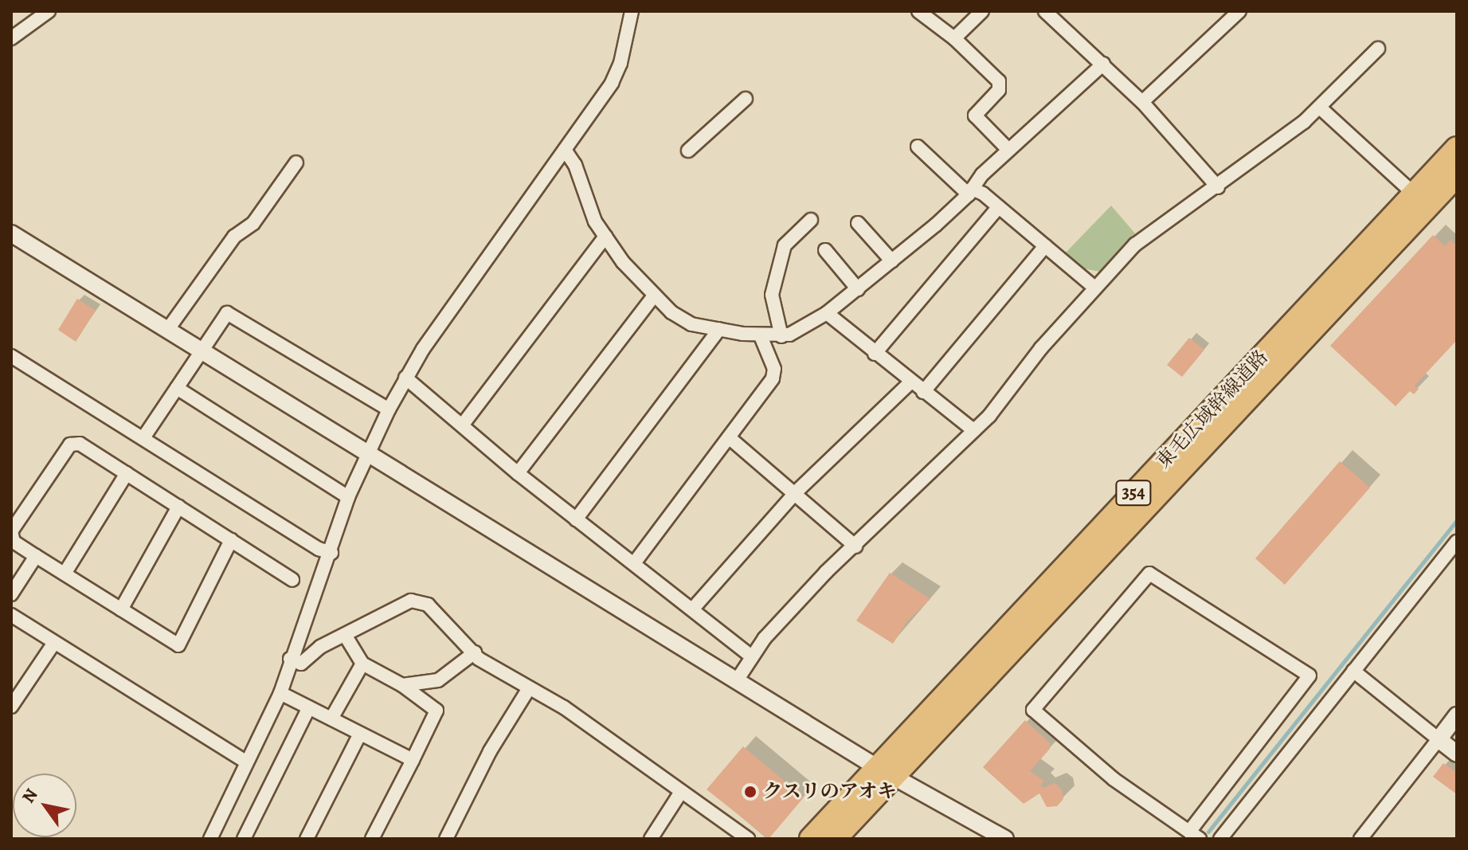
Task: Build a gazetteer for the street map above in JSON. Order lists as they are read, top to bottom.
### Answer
{
  "streets": {
    "highway": ["東毛広域幹線道路", "354"]
  },
  "places": ["クスリのアオキ"],
  "north": "top left"
}
